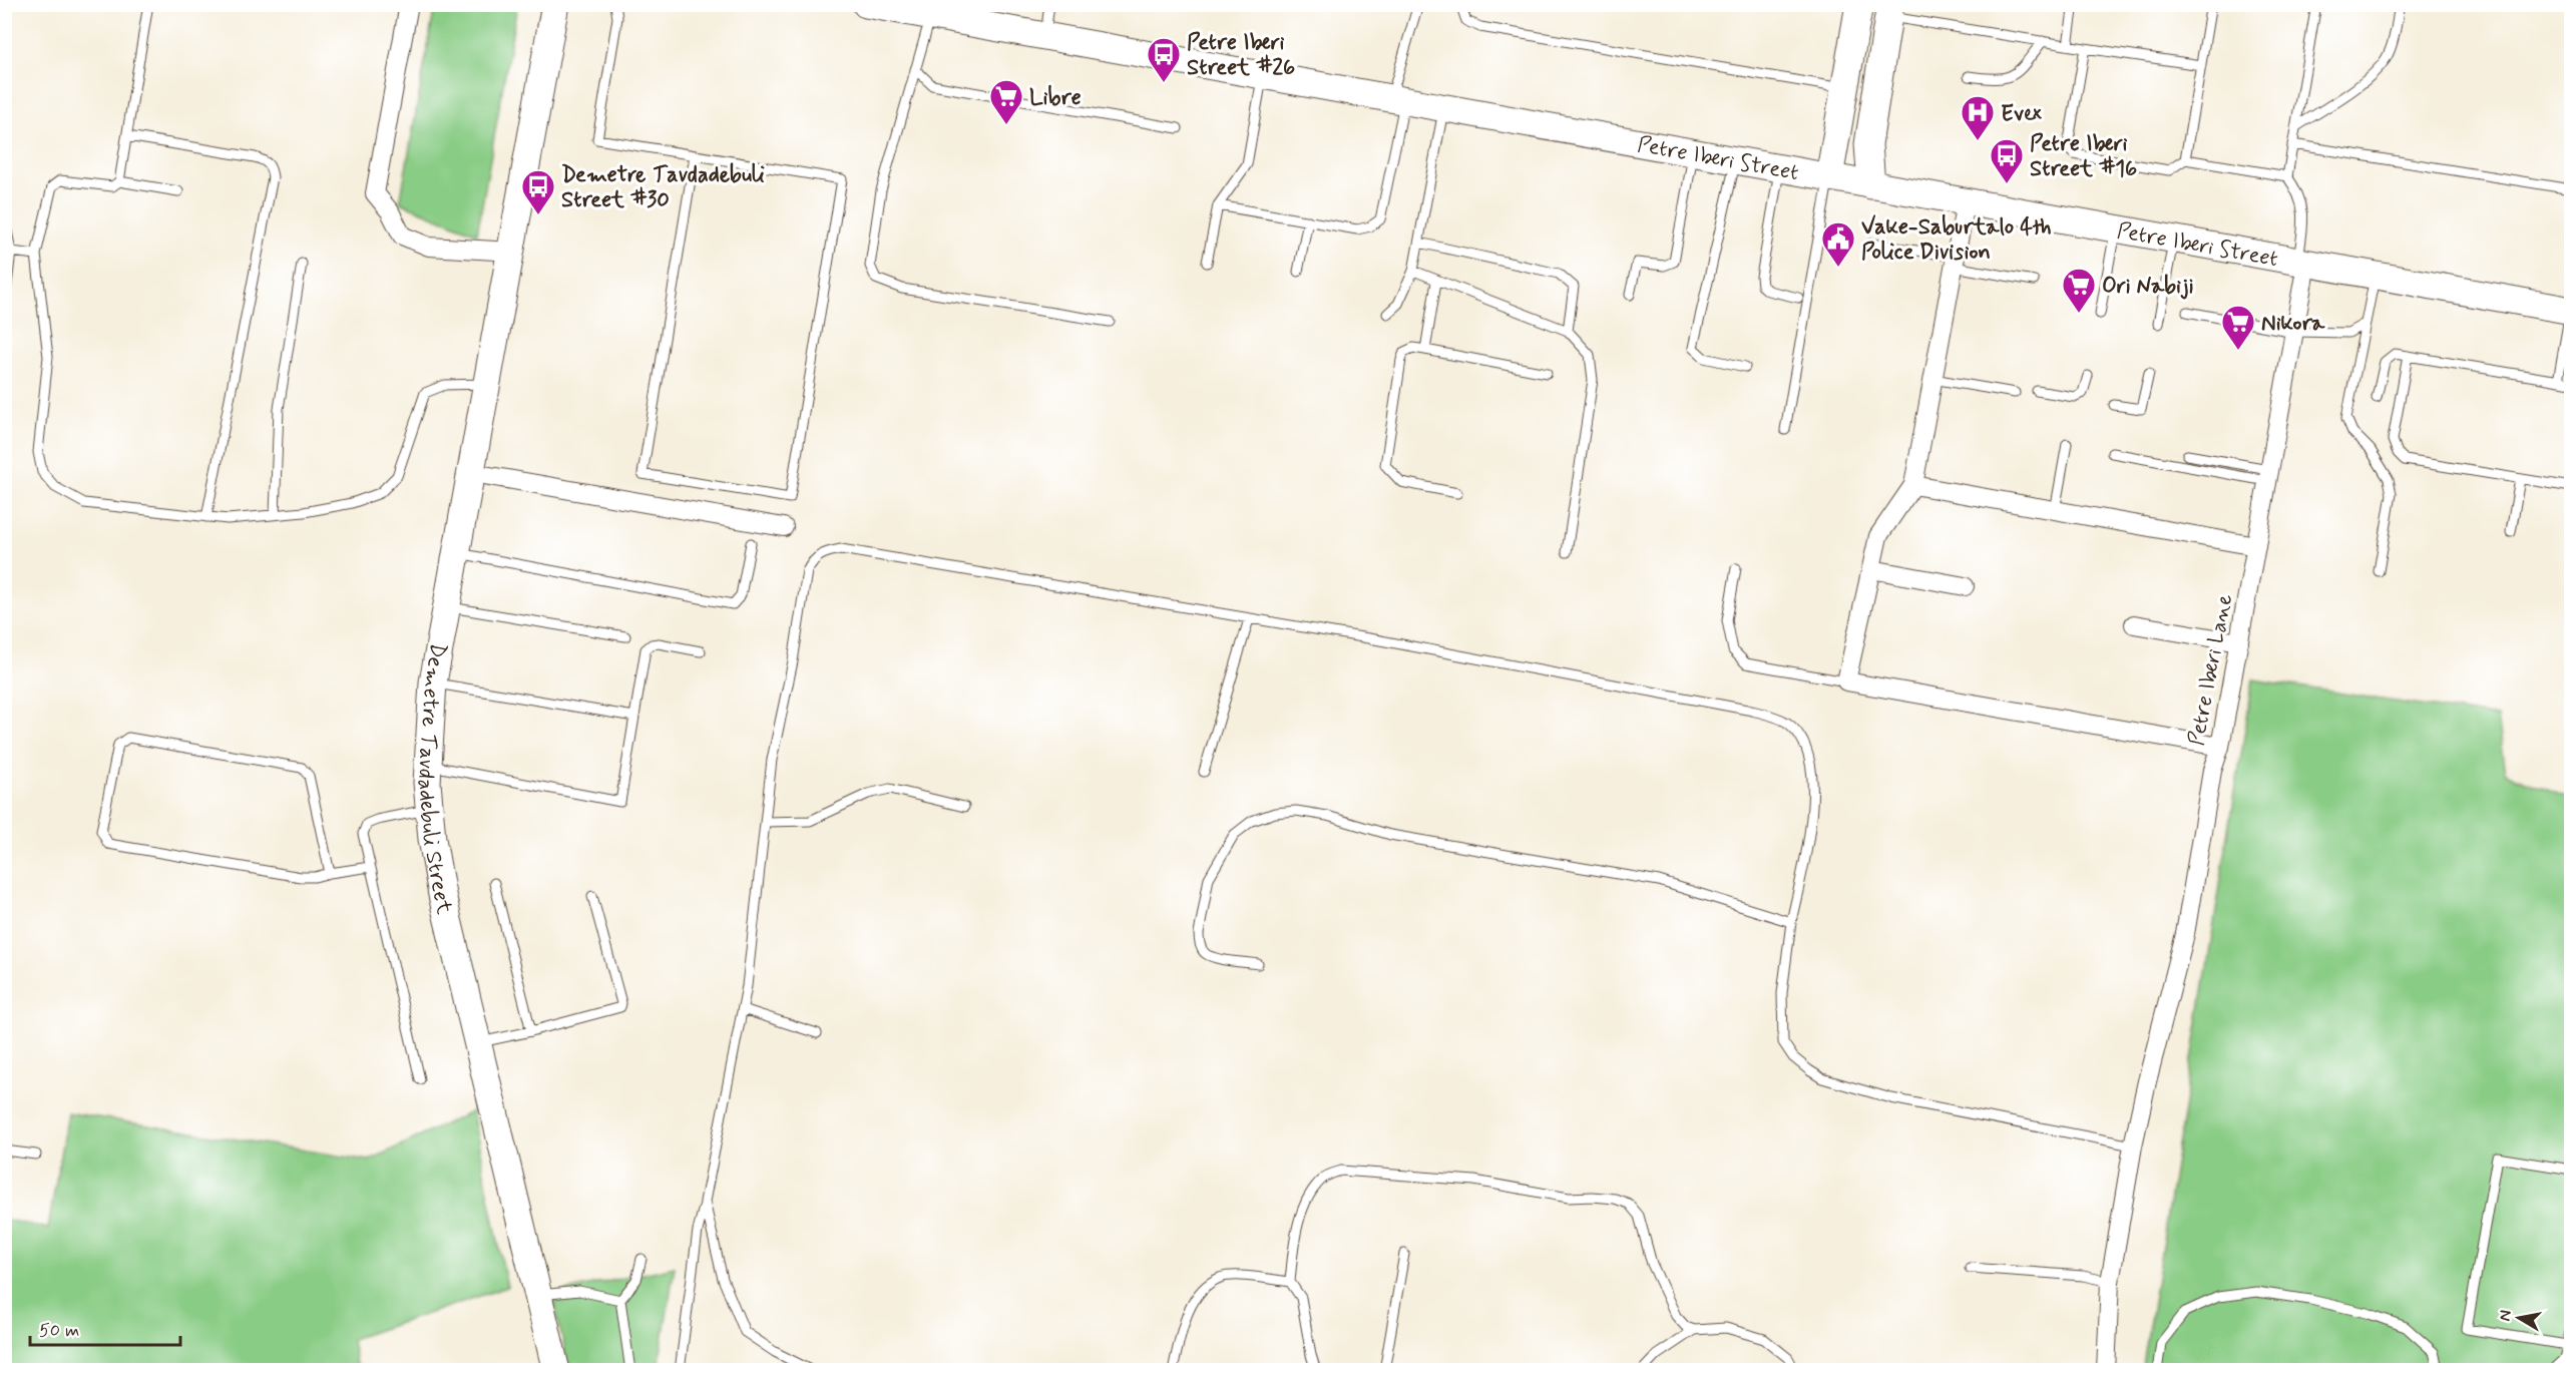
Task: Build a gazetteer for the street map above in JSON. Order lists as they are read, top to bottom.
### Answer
{
  "streets": {
    "street": ["Petre Iberi Street", "Petre Iberi Lane", "Demetre Tavdadebuli Street"]
  },
  "crossings": [
    ["Petre Iberi Street", "Petre Iberi Lane"]
  ],
  "places": {
    "bus stop": ["Petre Iberi Street #26", "Petre Iberi Street #16", "Demetre Tavdadebuli Street #30"],
    "supermarket": ["Libre", "Ori Nabiji", "Nikora"],
    "hospital": ["Evex"],
    "public building": ["Vake-Saburtalo 4th Police Division"]
  },
  "scale_bar": "50 m",
  "north": "left"
}
